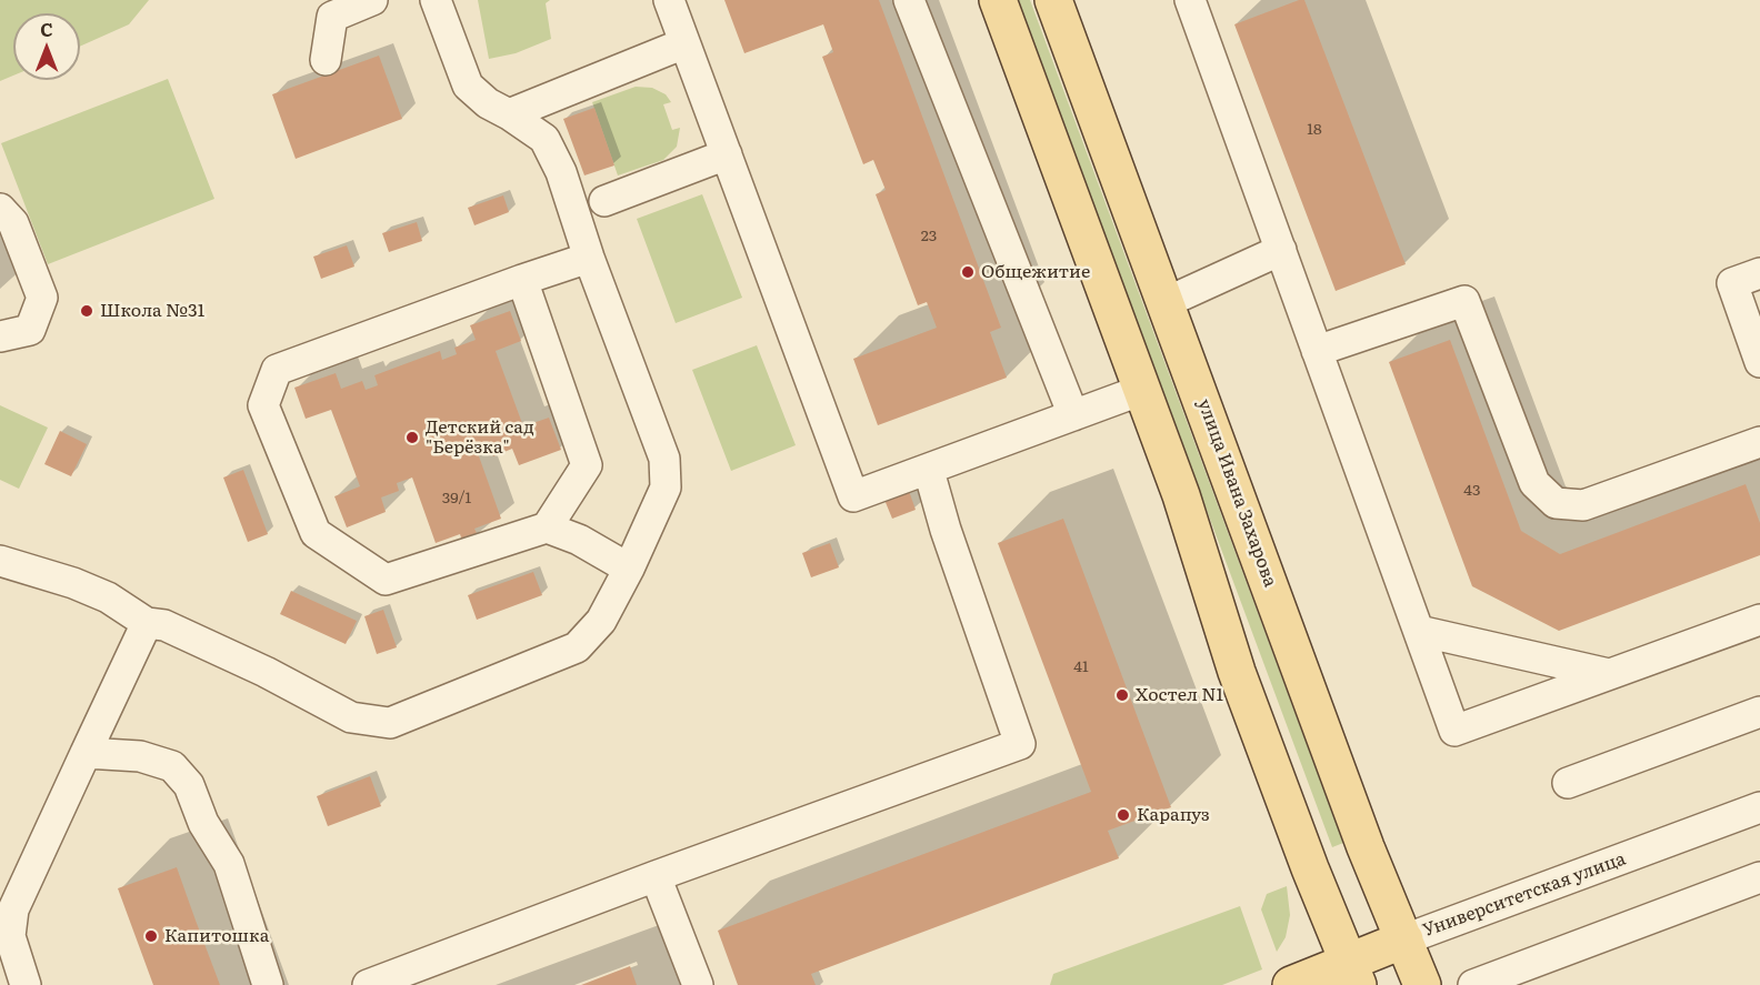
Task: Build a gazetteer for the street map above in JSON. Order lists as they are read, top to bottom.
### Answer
{
  "streets": {
    "main road": ["улица Ивана Захарова", "Университетская улица"]
  },
  "crossings": [
    ["улица Ивана Захарова", "Университетская улица"]
  ],
  "places": [
    "Общежитие",
    "Школа №31",
    "Детский сад \"Берёзка\"",
    "Хостел N1",
    "Карапуз",
    "Капитошка"
  ],
  "house_numbers": [
    "18",
    "23",
    "43",
    "39/1",
    "41"
  ],
  "north": "top"
}
